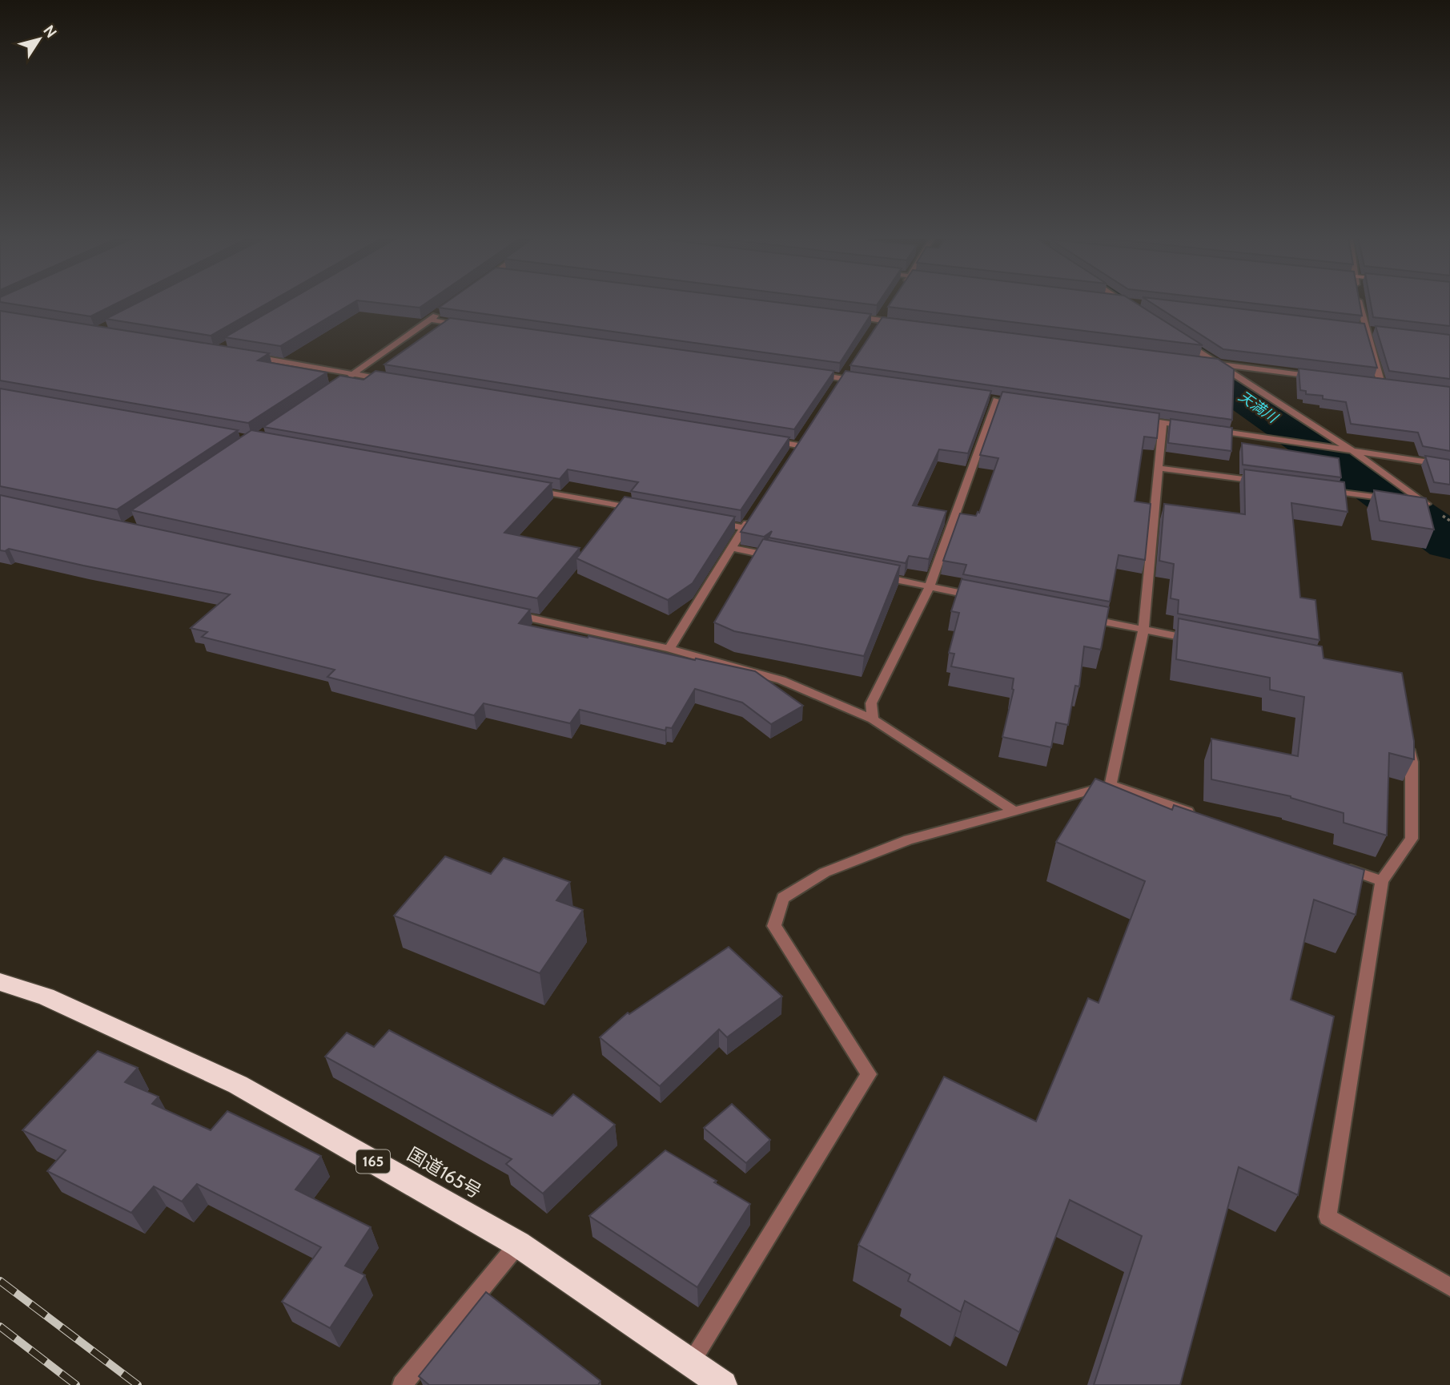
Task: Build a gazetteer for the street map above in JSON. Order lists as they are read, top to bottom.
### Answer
{
  "streets": {
    "highway": ["165", "国道165号"]
  },
  "water": ["天満川"],
  "north": "top right"
}
